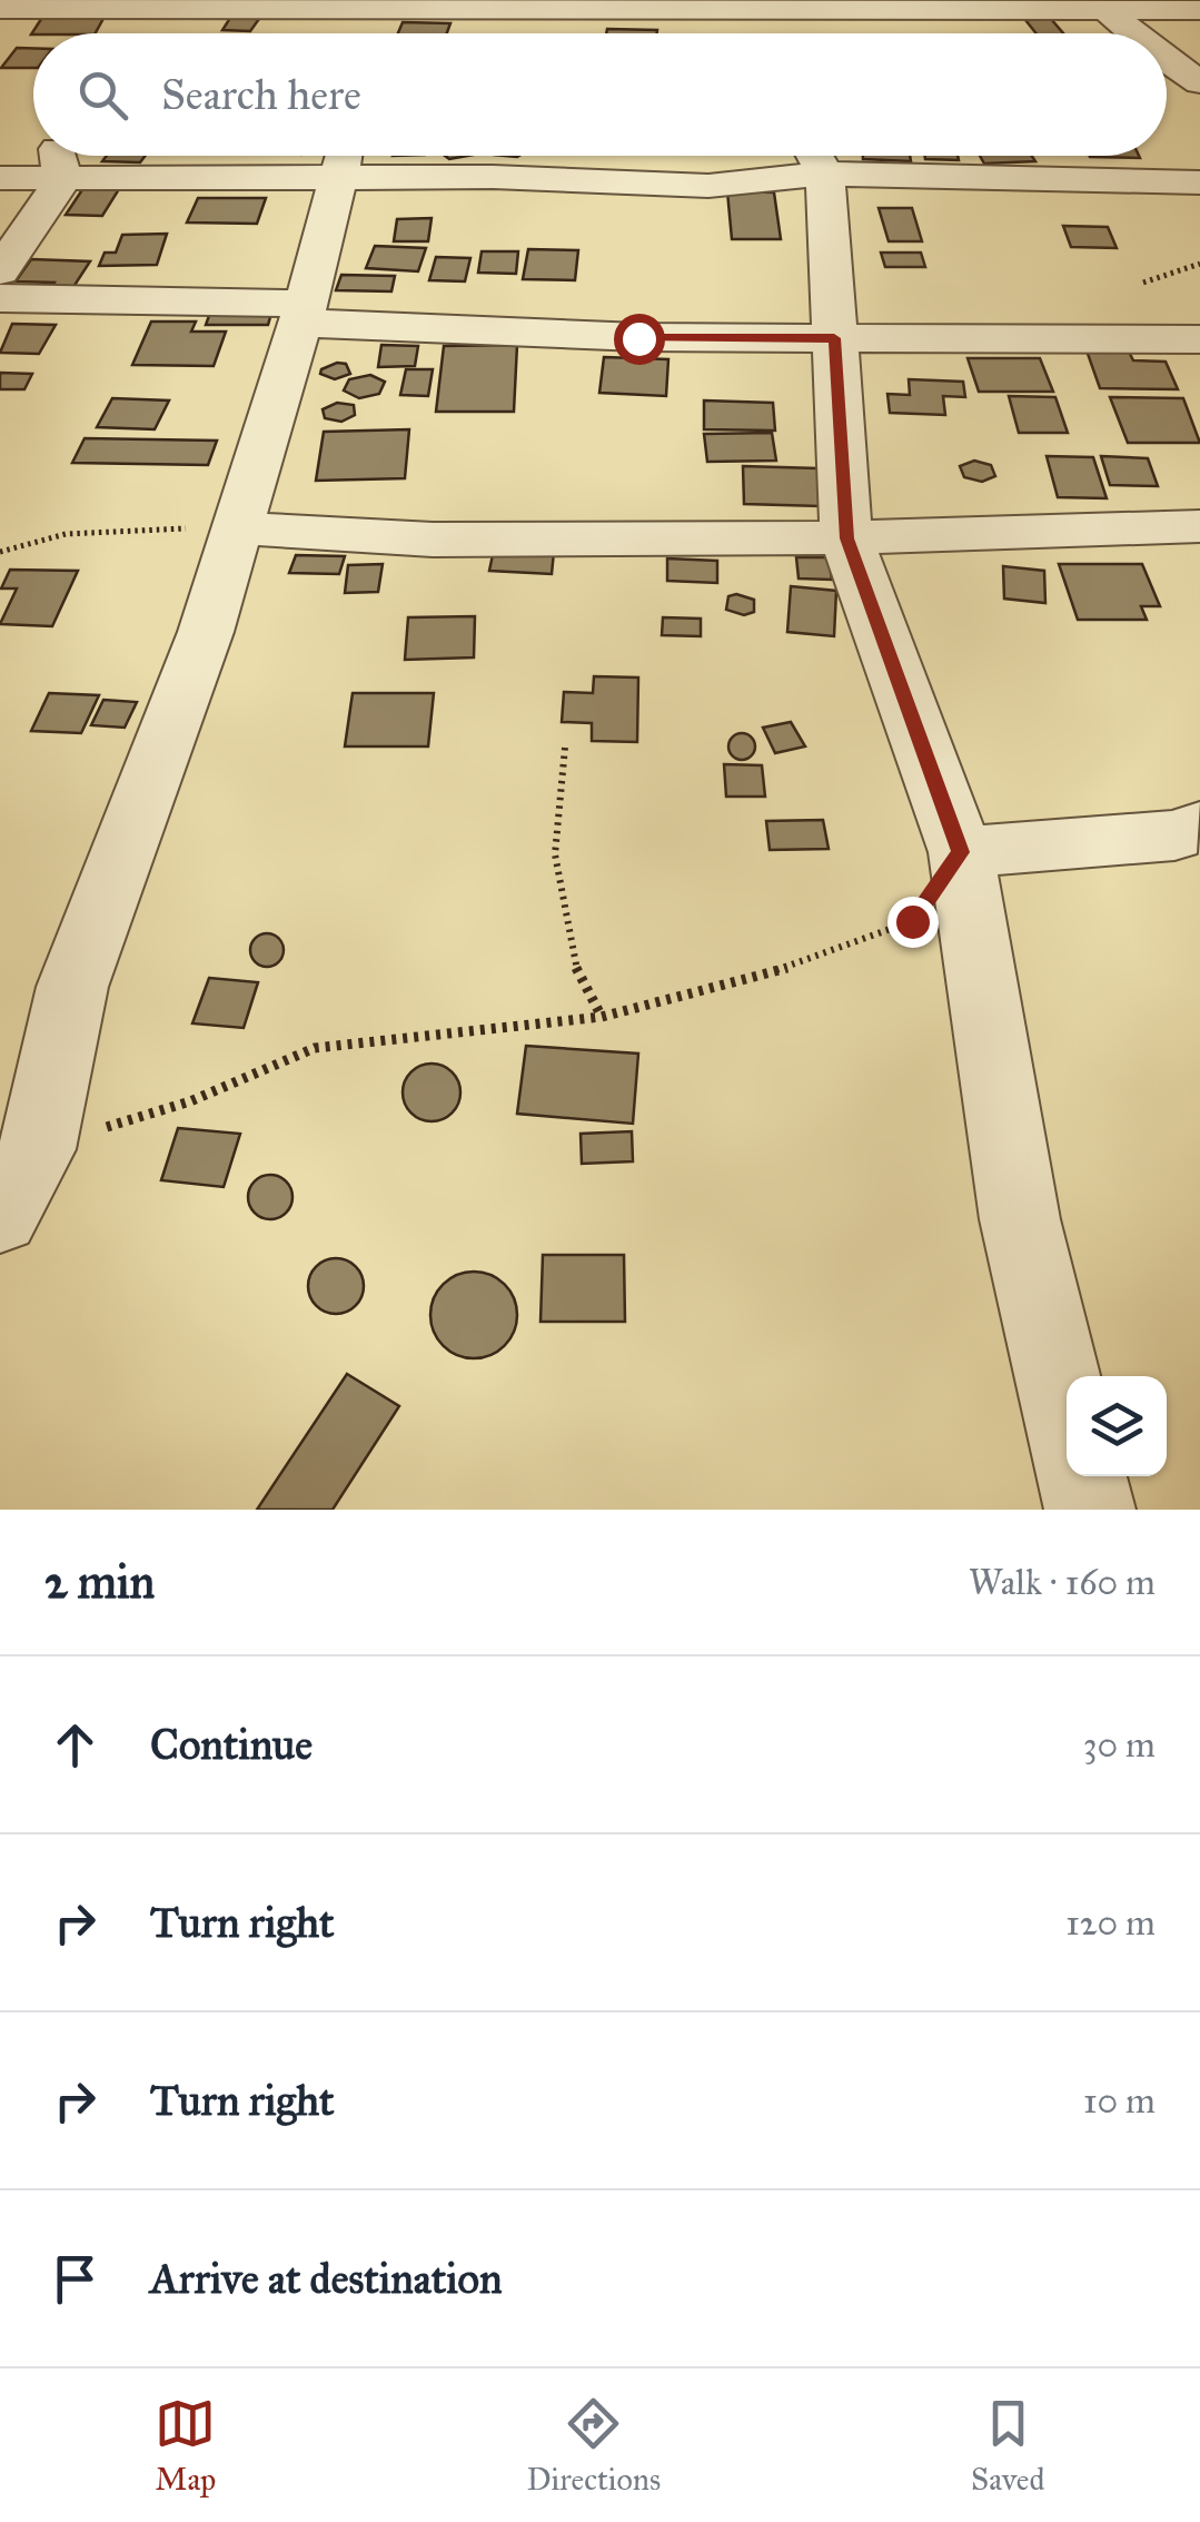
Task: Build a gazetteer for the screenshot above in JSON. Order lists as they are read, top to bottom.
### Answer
{
  "page": {
    "search": "Search here",
    "heading": ["2 min", "Walk · 160 m"],
    "list": [
      ["Continue", "30 m"],
      ["Turn right", "120 m"],
      ["Turn right", "10 m"],
      "Arrive at destination"
    ],
    "nav": ["Map", "Directions", "Saved"]
  }
}
